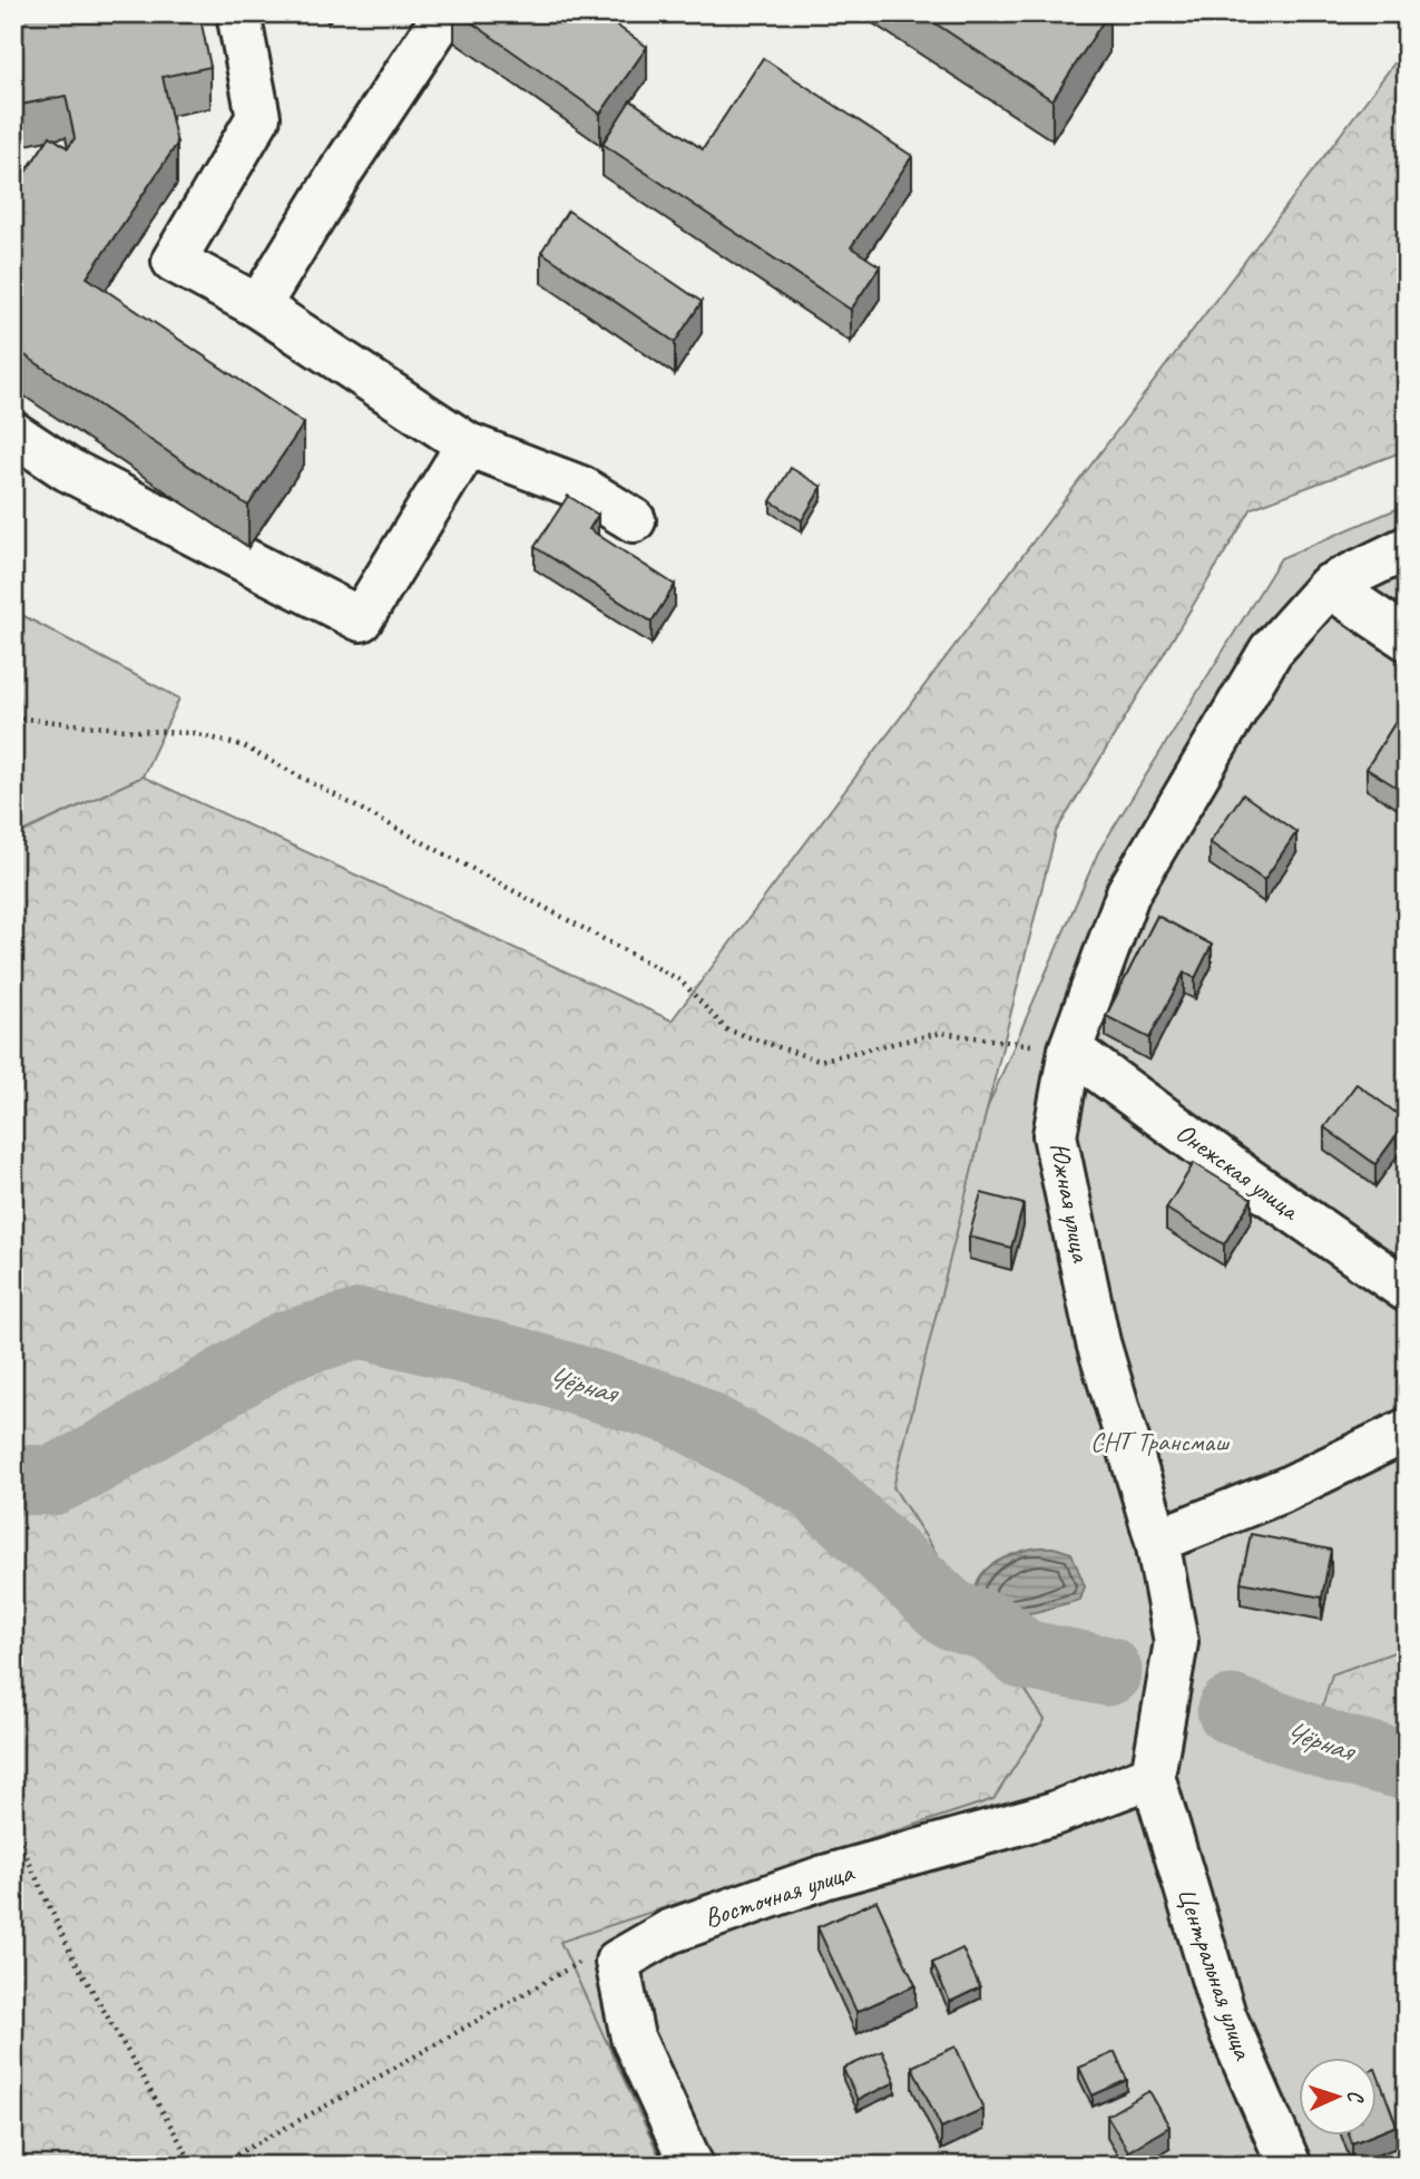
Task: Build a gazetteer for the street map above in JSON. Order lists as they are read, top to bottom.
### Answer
{
  "streets": {
    "street": [
      "Онежская улица",
      "Южная улица",
      "Восточная улица",
      "Центральная улица"
    ]
  },
  "crossings": [
    ["Онежская улица", "Южная улица"],
    ["Южная улица", "Восточная улица"],
    ["Южная улица", "Центральная улица"],
    ["Восточная улица", "Центральная улица"]
  ],
  "water": ["Чёрная"],
  "parks": ["СНТ Трансмаш"],
  "north": "right"
}
